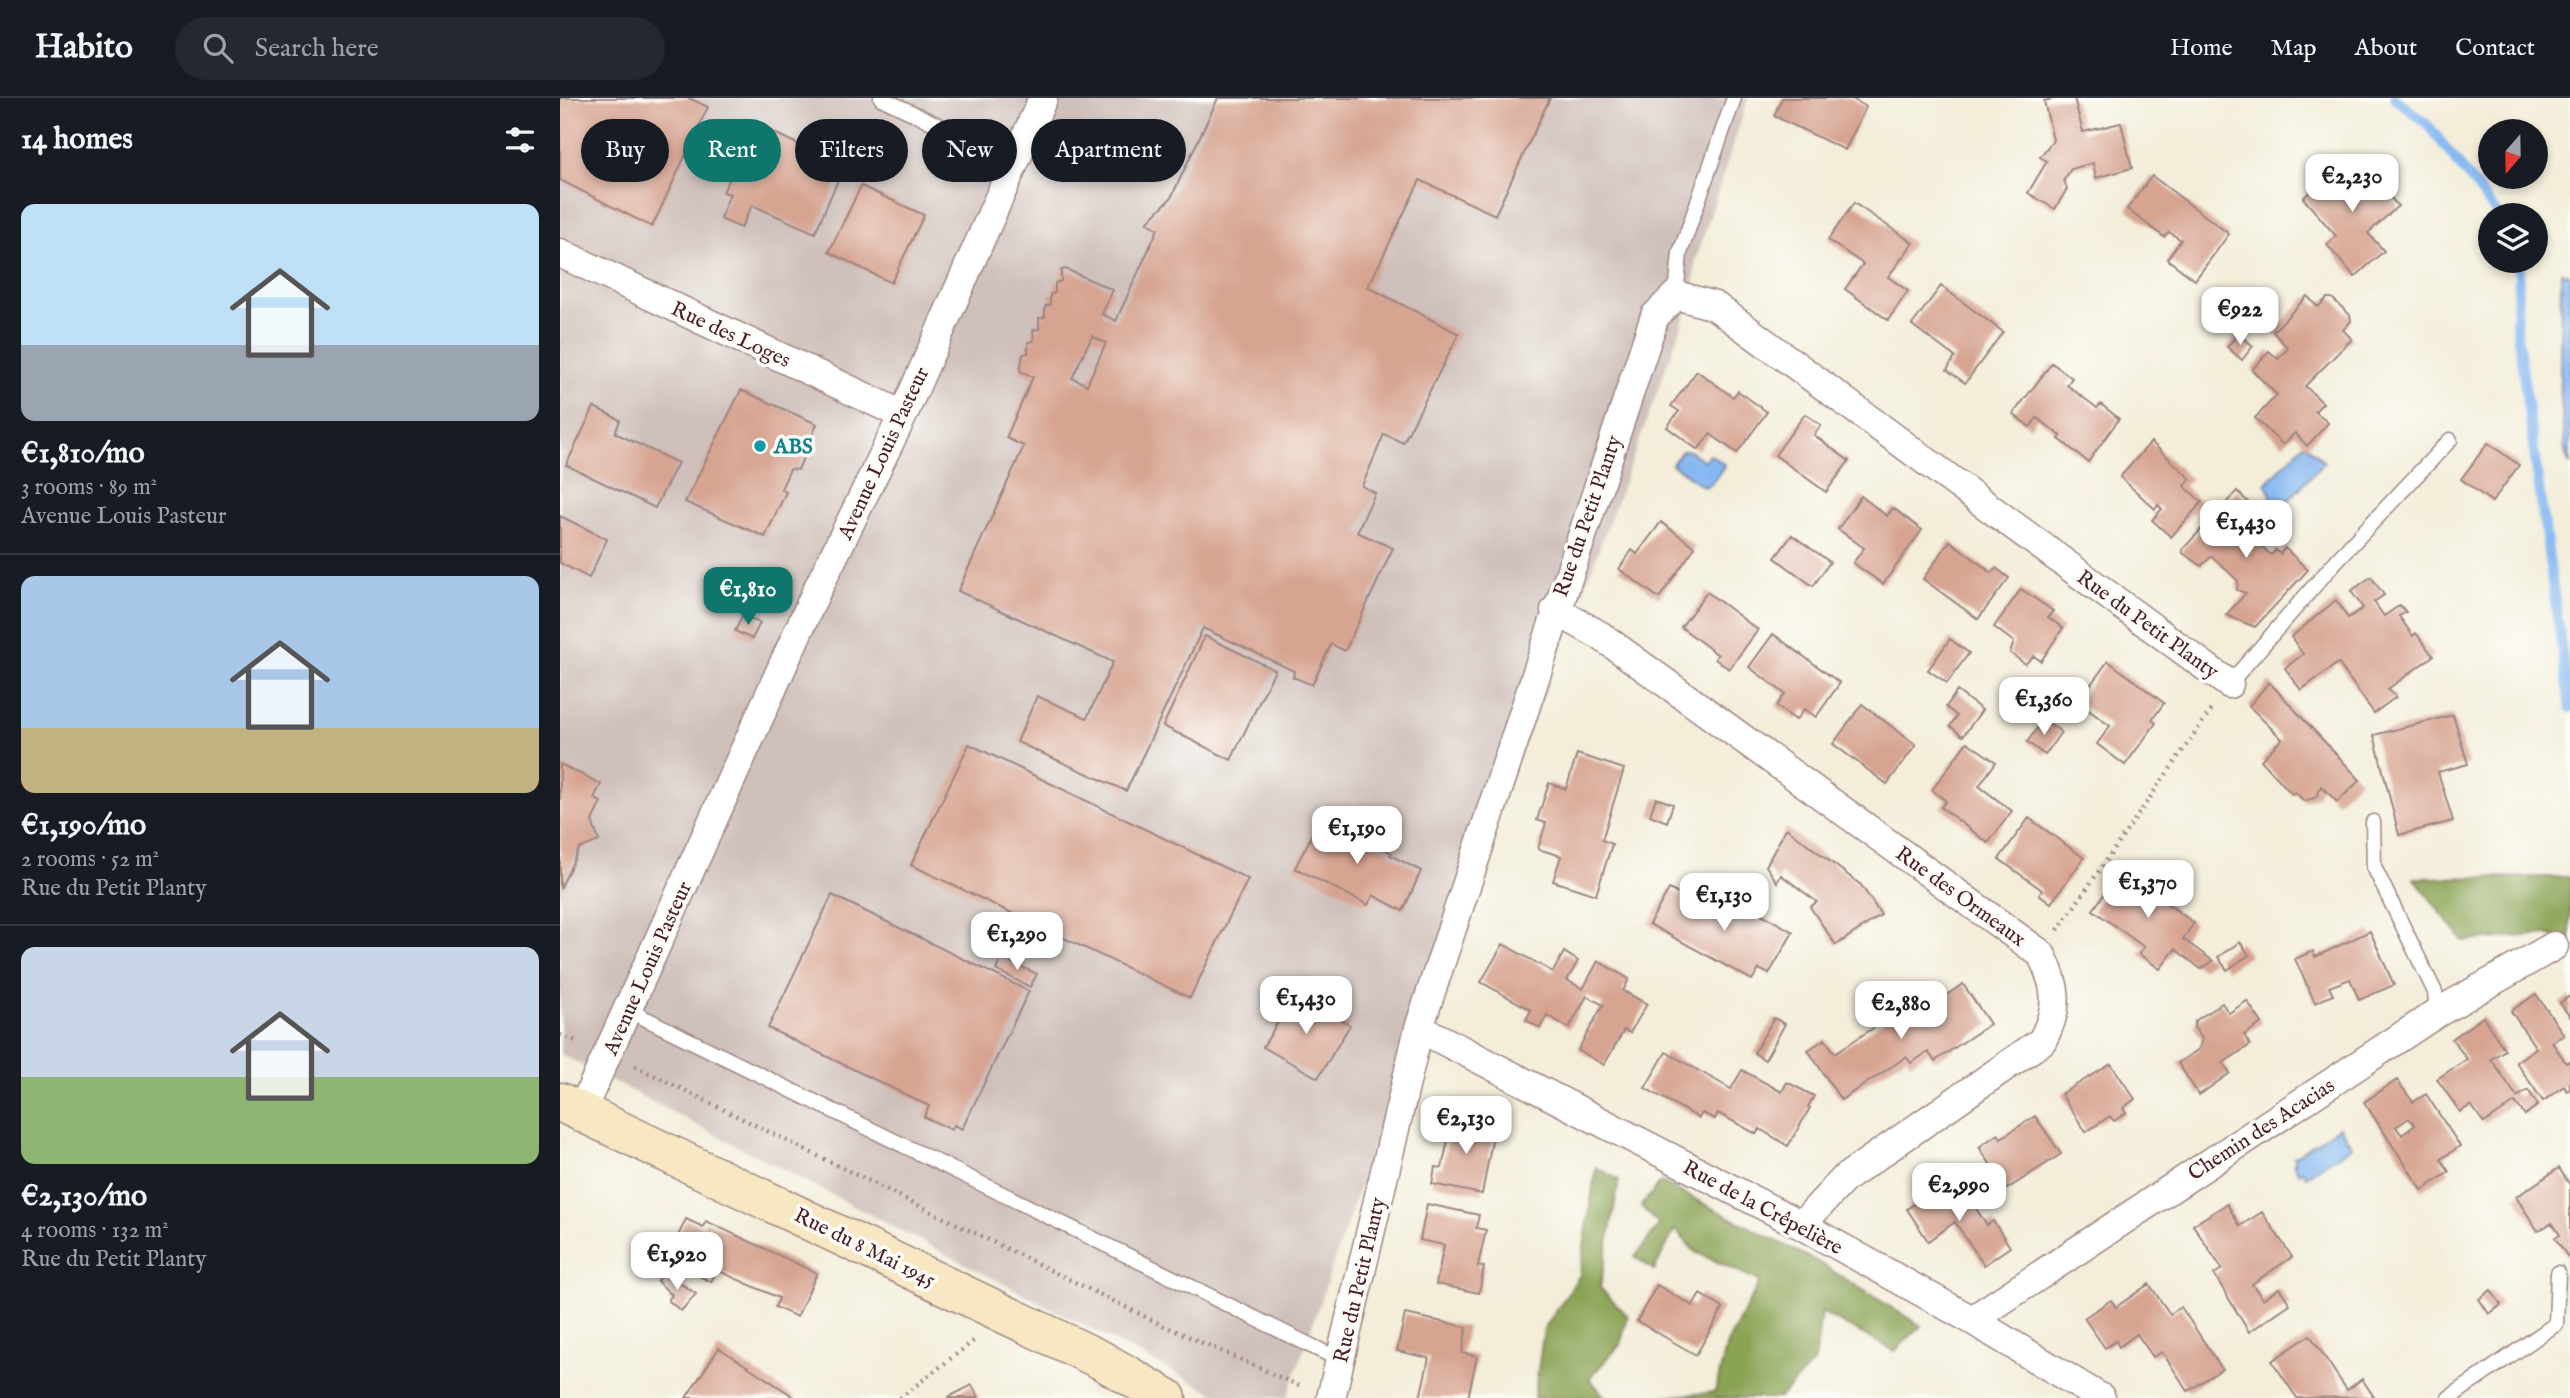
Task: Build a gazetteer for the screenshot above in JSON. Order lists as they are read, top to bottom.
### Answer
{
  "streets": {
    "main road": ["Rue du 8 Mai 1945"],
    "street": [
      "Rue des Loges",
      "Avenue Louis Pasteur",
      "Rue du Petit Planty",
      "Rue des Ormeaux",
      "Chemin des Acacias",
      "Rue de la Crêpelière"
    ]
  },
  "crossings": [
    ["Rue des Loges", "Avenue Louis Pasteur"],
    ["Avenue Louis Pasteur", "Rue du 8 Mai 1945"],
    ["Rue du Petit Planty", "Rue des Ormeaux"],
    ["Rue du Petit Planty", "Rue de la Crêpelière"],
    ["Rue des Ormeaux", "Rue de la Crêpelière"],
    ["Chemin des Acacias", "Rue de la Crêpelière"]
  ],
  "places": ["ABS"],
  "north": "bottom",
  "page": {
    "header": "Habito",
    "search": "Search here",
    "nav": [
      "Home",
      "Map",
      "About",
      "Contact"
    ],
    "heading": "14 homes",
    "chip": [
      "Buy",
      "Rent",
      "Filters",
      "New",
      "Apartment"
    ],
    "price": [
      "€2,230",
      "€922",
      "€1,430",
      "€1,810",
      "€1,360",
      "€1,190",
      "€1,370",
      "€1,130",
      "€1,290",
      "€1,430",
      "€2,880",
      "€2,130",
      "€2,990",
      "€1,920"
    ],
    "list": [
      {
        "name": "€1,810/mo",
        "note": "3 rooms · 89 m² · Avenue Louis Pasteur"
      },
      {
        "name": "€1,190/mo",
        "note": "2 rooms · 52 m² · Rue du Petit Planty"
      },
      {
        "name": "€2,130/mo",
        "note": "4 rooms · 132 m² · Rue du Petit Planty"
      }
    ]
  }
}
